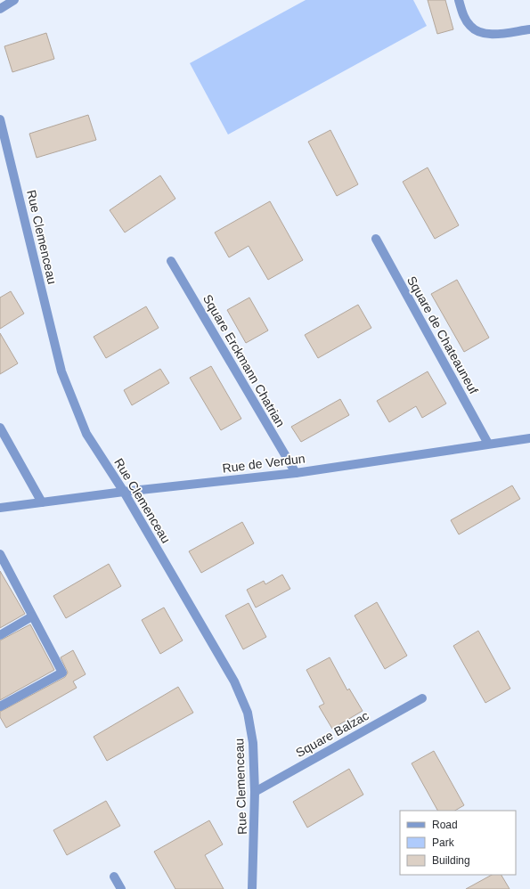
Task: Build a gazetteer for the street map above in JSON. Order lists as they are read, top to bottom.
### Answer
{
  "streets": {
    "street": [
      "Rue Clemenceau",
      "Square de Chateauneuf",
      "Square Erckmann Chatrian",
      "Rue de Verdun",
      "Square Balzac"
    ]
  },
  "crossings": [
    ["Rue Clemenceau", "Rue de Verdun"],
    ["Rue Clemenceau", "Square Balzac"],
    ["Square de Chateauneuf", "Rue de Verdun"],
    ["Square Erckmann Chatrian", "Rue de Verdun"]
  ],
  "legend": ["Road", "Park", "Building"]
}
